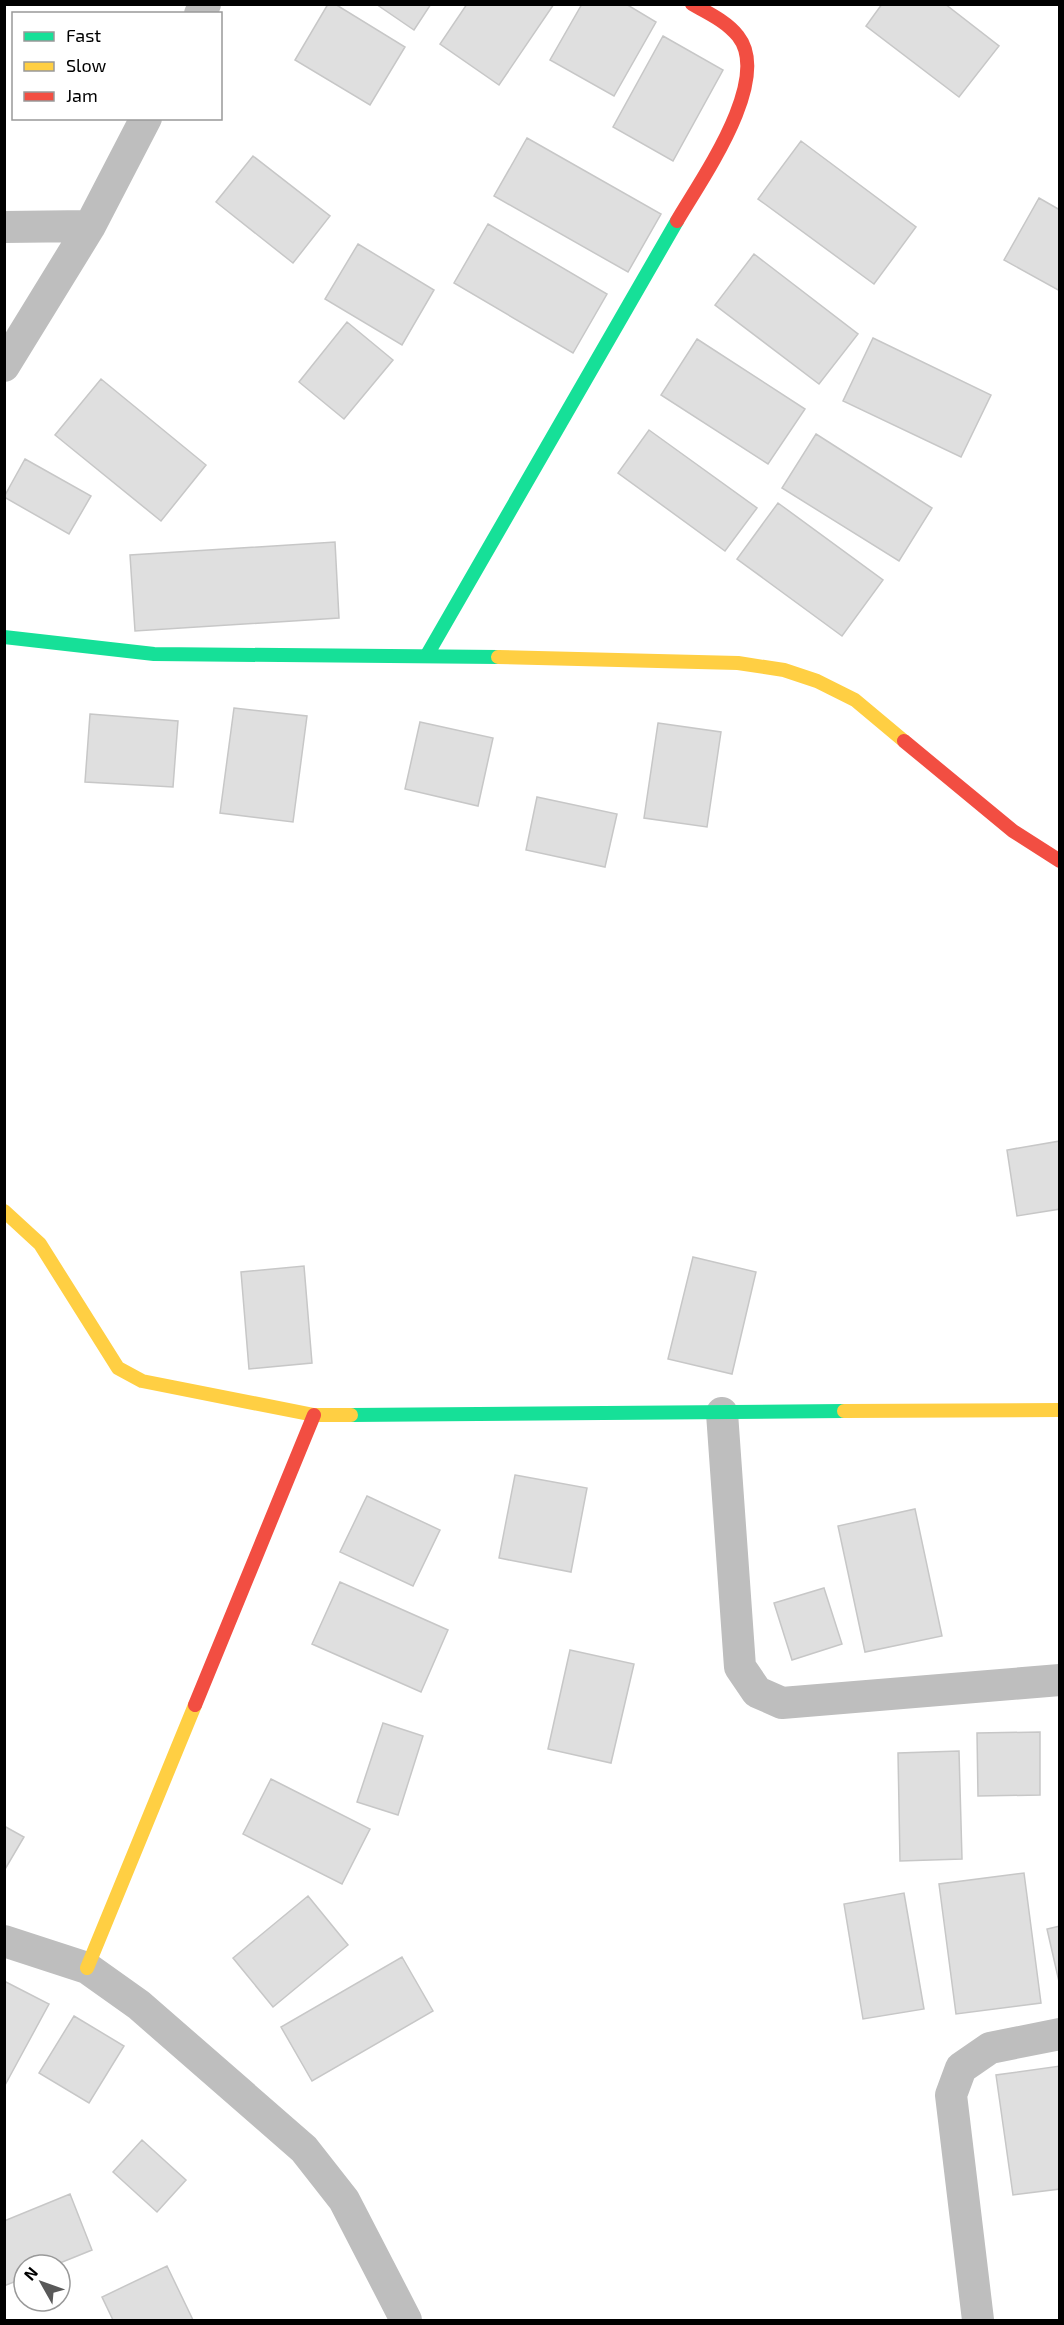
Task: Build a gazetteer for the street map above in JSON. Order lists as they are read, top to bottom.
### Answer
{
  "legend": ["Fast", "Slow", "Jam"],
  "north": "top left"
}
